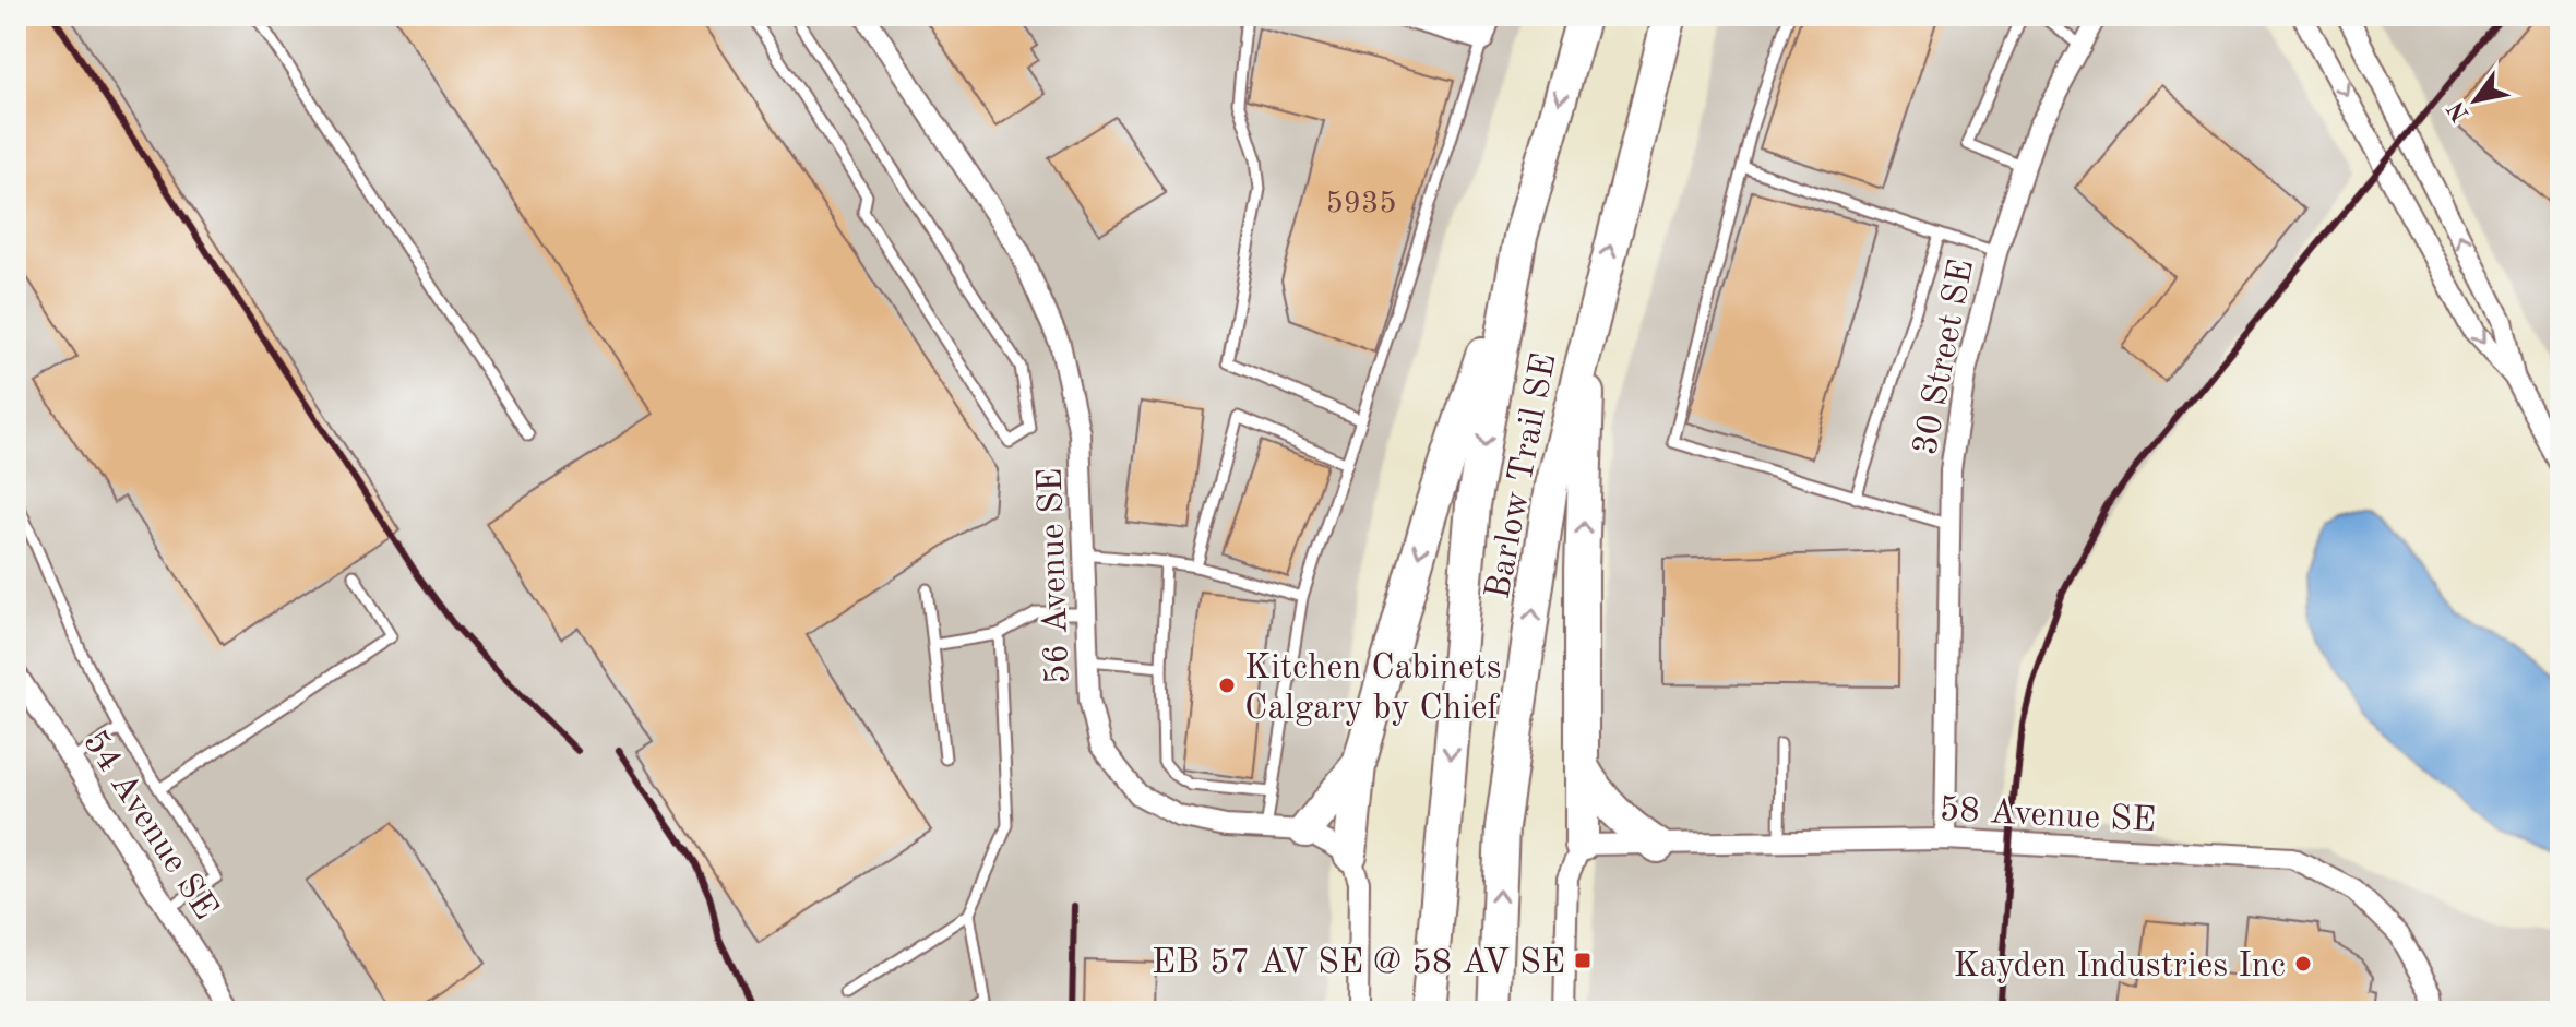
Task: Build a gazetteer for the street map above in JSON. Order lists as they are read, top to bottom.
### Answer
{
  "streets": {
    "main road": ["Barlow Trail SE"],
    "street": [
      "30 Street SE",
      "56 Avenue SE",
      "58 Avenue SE",
      "54 Avenue SE"
    ]
  },
  "crossings": [
    ["30 Street SE", "58 Avenue SE"]
  ],
  "places": {
    "other": ["Kitchen Cabinets Calgary by Chief", "Kayden Industries Inc"],
    "transit": ["EB 57 AV SE @ 58 AV SE"]
  },
  "house_numbers": ["5935"],
  "north": "bottom left"
}
